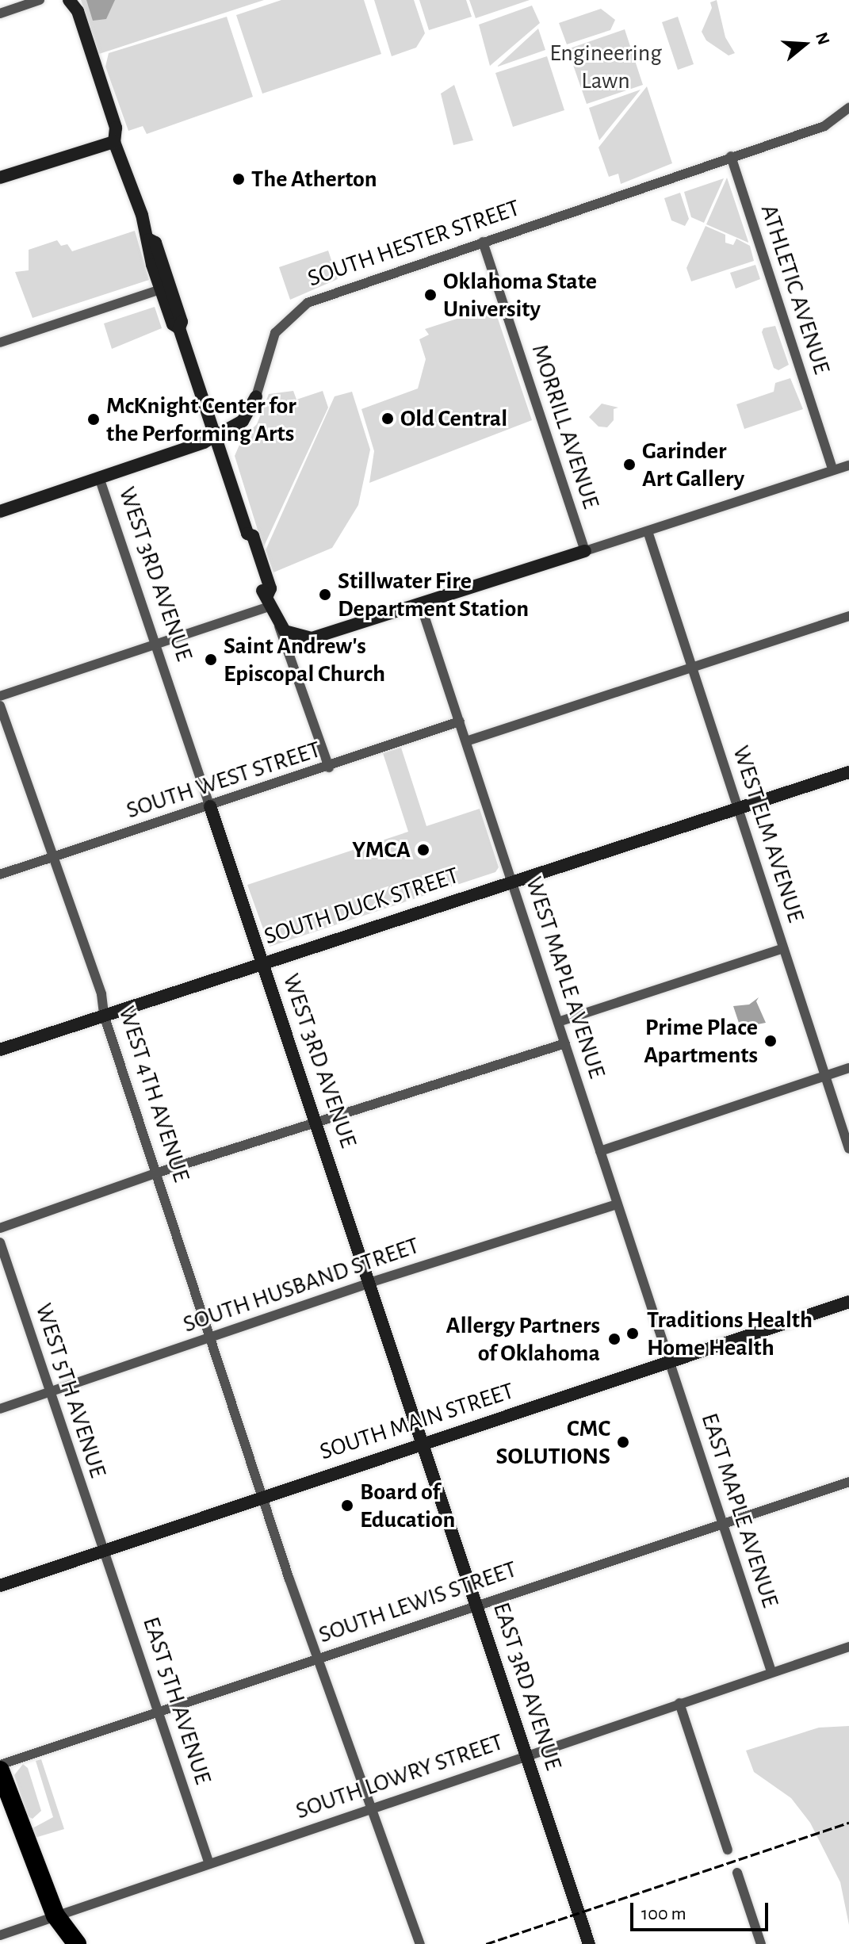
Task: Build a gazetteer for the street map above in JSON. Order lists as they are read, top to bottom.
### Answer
{
  "streets": {
    "street": [
      "SOUTH HESTER STREET",
      "ATHLETIC AVENUE",
      "MORRILL AVENUE",
      "WEST 3RD AVENUE",
      "SOUTH WEST STREET",
      "WEST ELM AVENUE",
      "SOUTH DUCK STREET",
      "WEST MAPLE AVENUE",
      "WEST 4TH AVENUE",
      "SOUTH HUSBAND STREET",
      "WEST 5TH AVENUE",
      "SOUTH MAIN STREET",
      "EAST MAPLE AVENUE",
      "SOUTH LEWIS STREET",
      "EAST 3RD AVENUE",
      "EAST 5TH AVENUE",
      "SOUTH LOWRY STREET"
    ]
  },
  "crossings": [
    ["SOUTH HESTER STREET", "ATHLETIC AVENUE"],
    ["SOUTH HESTER STREET", "MORRILL AVENUE"],
    ["SOUTH HESTER STREET", "WEST 3RD AVENUE"],
    ["WEST 3RD AVENUE", "SOUTH WEST STREET"],
    ["WEST 3RD AVENUE", "SOUTH DUCK STREET"],
    ["WEST 3RD AVENUE", "SOUTH HUSBAND STREET"],
    ["WEST 3RD AVENUE", "SOUTH MAIN STREET"],
    ["WEST 3RD AVENUE", "EAST 3RD AVENUE"],
    ["SOUTH WEST STREET", "WEST MAPLE AVENUE"],
    ["SOUTH WEST STREET", "WEST 4TH AVENUE"],
    ["WEST ELM AVENUE", "SOUTH DUCK STREET"],
    ["SOUTH DUCK STREET", "WEST MAPLE AVENUE"],
    ["SOUTH DUCK STREET", "WEST 4TH AVENUE"],
    ["WEST MAPLE AVENUE", "SOUTH HUSBAND STREET"],
    ["WEST MAPLE AVENUE", "SOUTH MAIN STREET"],
    ["WEST MAPLE AVENUE", "EAST MAPLE AVENUE"],
    ["WEST 4TH AVENUE", "SOUTH HUSBAND STREET"],
    ["WEST 4TH AVENUE", "SOUTH MAIN STREET"],
    ["WEST 4TH AVENUE", "SOUTH LEWIS STREET"],
    ["WEST 4TH AVENUE", "SOUTH LOWRY STREET"],
    ["SOUTH HUSBAND STREET", "WEST 5TH AVENUE"],
    ["WEST 5TH AVENUE", "SOUTH MAIN STREET"],
    ["WEST 5TH AVENUE", "EAST 5TH AVENUE"],
    ["SOUTH MAIN STREET", "EAST MAPLE AVENUE"],
    ["SOUTH MAIN STREET", "EAST 3RD AVENUE"],
    ["SOUTH MAIN STREET", "EAST 5TH AVENUE"],
    ["EAST MAPLE AVENUE", "SOUTH LEWIS STREET"],
    ["EAST MAPLE AVENUE", "SOUTH LOWRY STREET"],
    ["SOUTH LEWIS STREET", "EAST 3RD AVENUE"],
    ["SOUTH LEWIS STREET", "EAST 5TH AVENUE"],
    ["EAST 3RD AVENUE", "SOUTH LOWRY STREET"],
    ["EAST 5TH AVENUE", "SOUTH LOWRY STREET"]
  ],
  "parks": ["Engineering Lawn"],
  "places": [
    "The Atherton",
    "Oklahoma State University",
    "Old Central",
    "McKnight Center for the Performing Arts",
    "Garinder Art Gallery",
    "Stillwater Fire Department Station",
    "Saint Andrew's Episcopal Church",
    "YMCA",
    "Prime Place Apartments",
    "Traditions Health Home Health",
    "Allergy Partners of Oklahoma",
    "CMC SOLUTIONS",
    "Board of Education"
  ],
  "scale_bar": "100 m",
  "north": "right"
}
